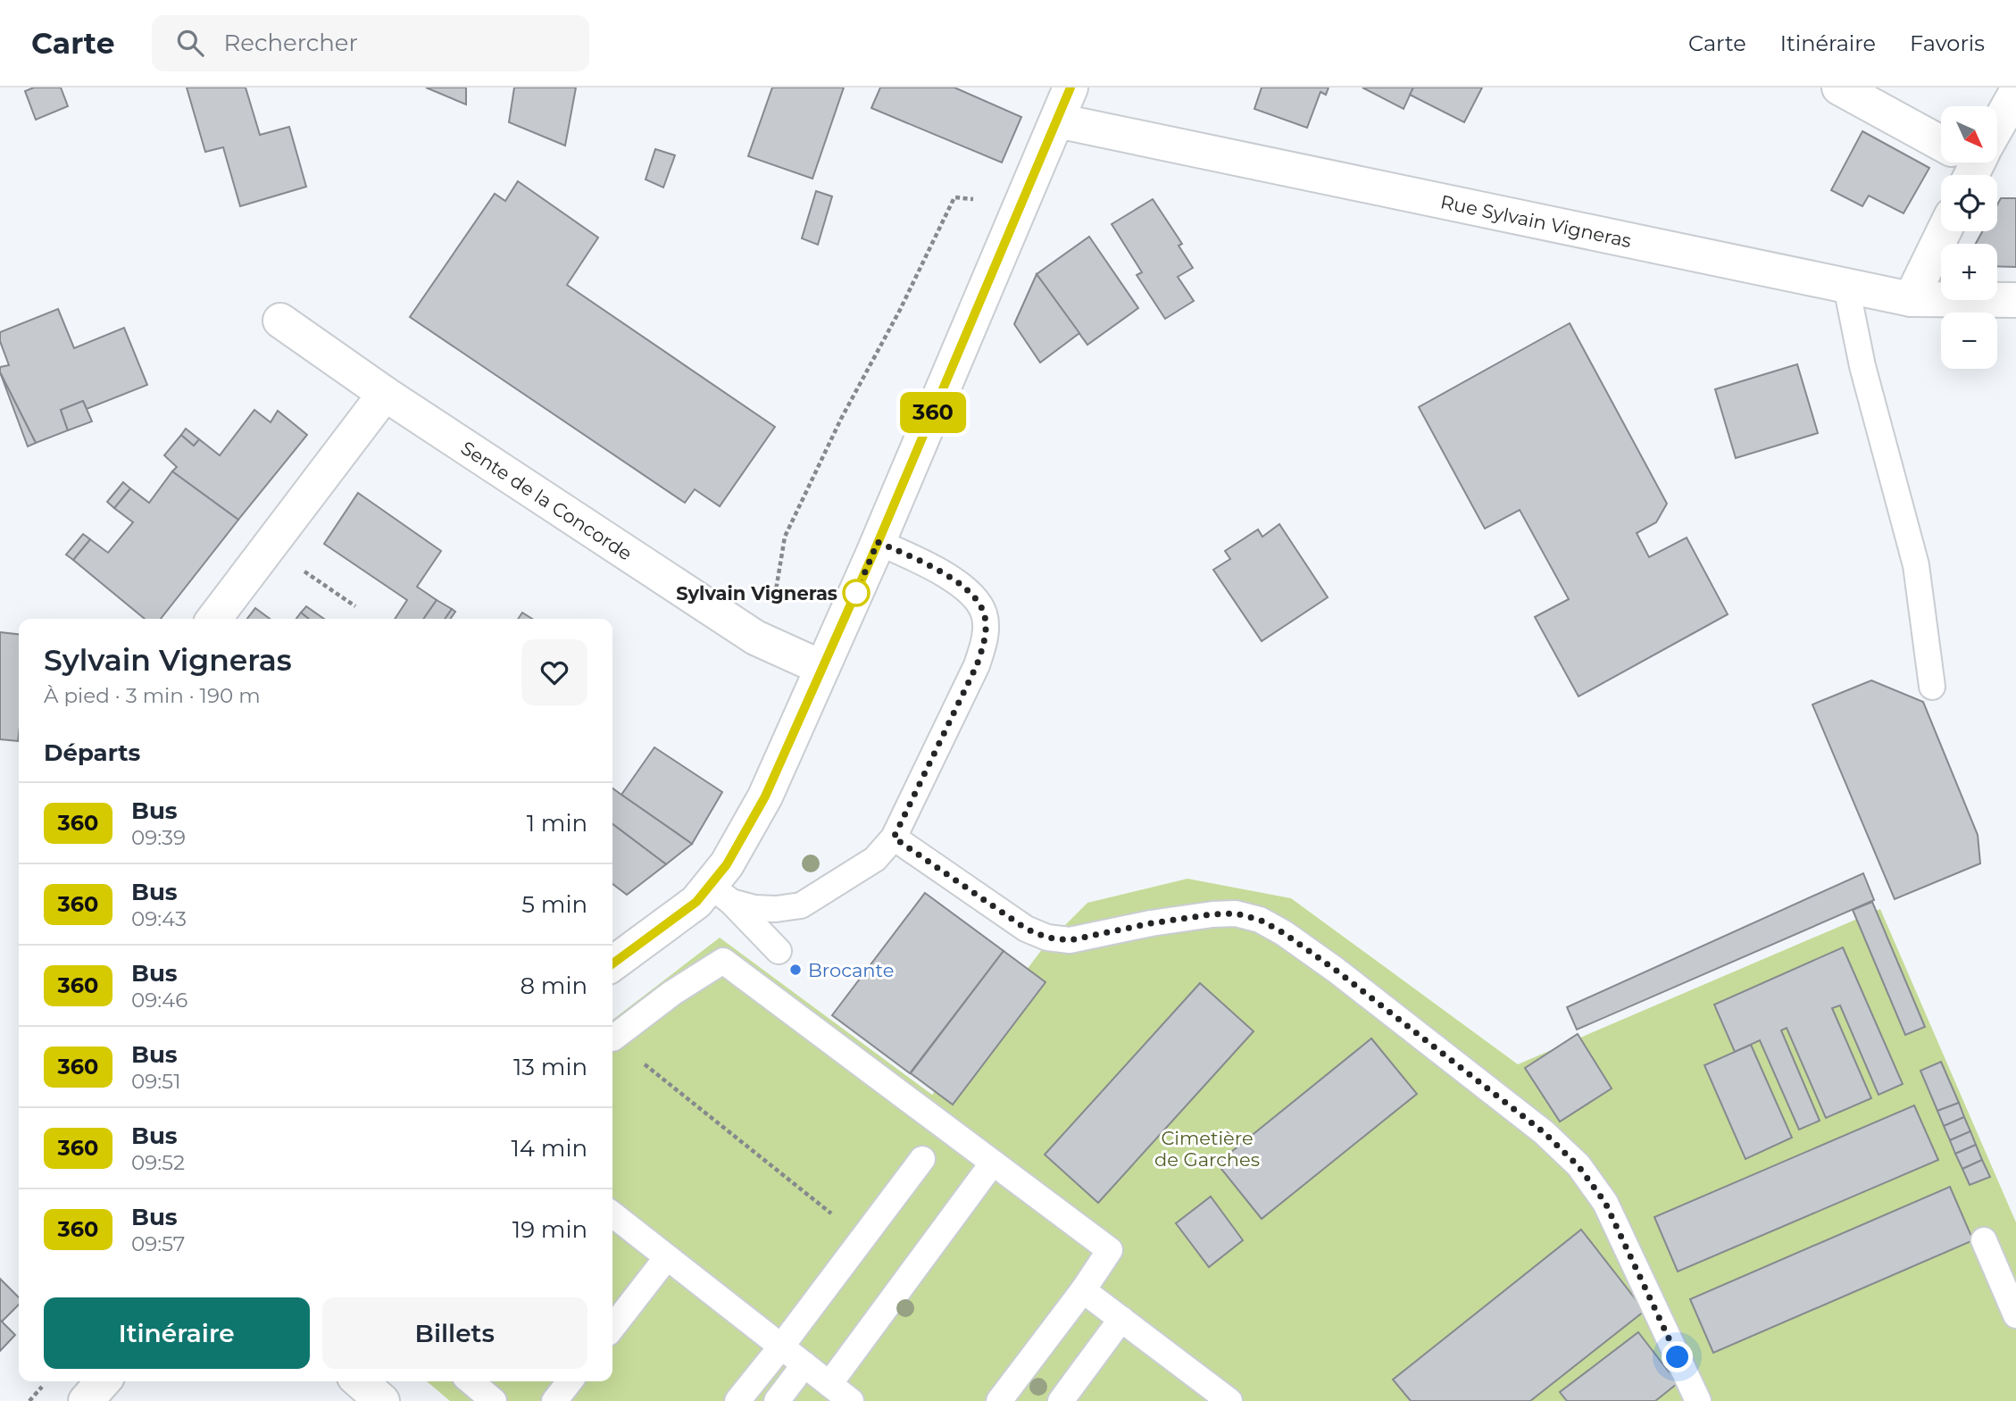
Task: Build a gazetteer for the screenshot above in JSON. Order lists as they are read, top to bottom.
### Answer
{
  "streets": {
    "street": ["Rue Sylvain Vigneras", "Sente de la Concorde"]
  },
  "parks": ["Cimetière de Garches"],
  "places": ["Sylvain Vigneras", "Brocante"],
  "lines": ["bus line 360"],
  "north": "bottom right",
  "page": {
    "header": "Carte",
    "search": "Rechercher",
    "nav": ["Carte", "Itinéraire", "Favoris"],
    "on_map": "360",
    "map_buttons": ["+", "−"],
    "heading": [
      ["Sylvain Vigneras", "À pied · 3 min · 190 m"],
      "Départs"
    ],
    "list": [
      {
        "mark": "360",
        "name": "Bus",
        "note": "09:39",
        "value": "1 min"
      },
      {
        "mark": "360",
        "name": "Bus",
        "note": "09:43",
        "value": "5 min"
      },
      {
        "mark": "360",
        "name": "Bus",
        "note": "09:46",
        "value": "8 min"
      },
      {
        "mark": "360",
        "name": "Bus",
        "note": "09:51",
        "value": "13 min"
      },
      {
        "mark": "360",
        "name": "Bus",
        "note": "09:52",
        "value": "14 min"
      },
      {
        "mark": "360",
        "name": "Bus",
        "note": "09:57",
        "value": "19 min"
      }
    ],
    "buttons": ["Itinéraire", "Billets"]
  }
}
